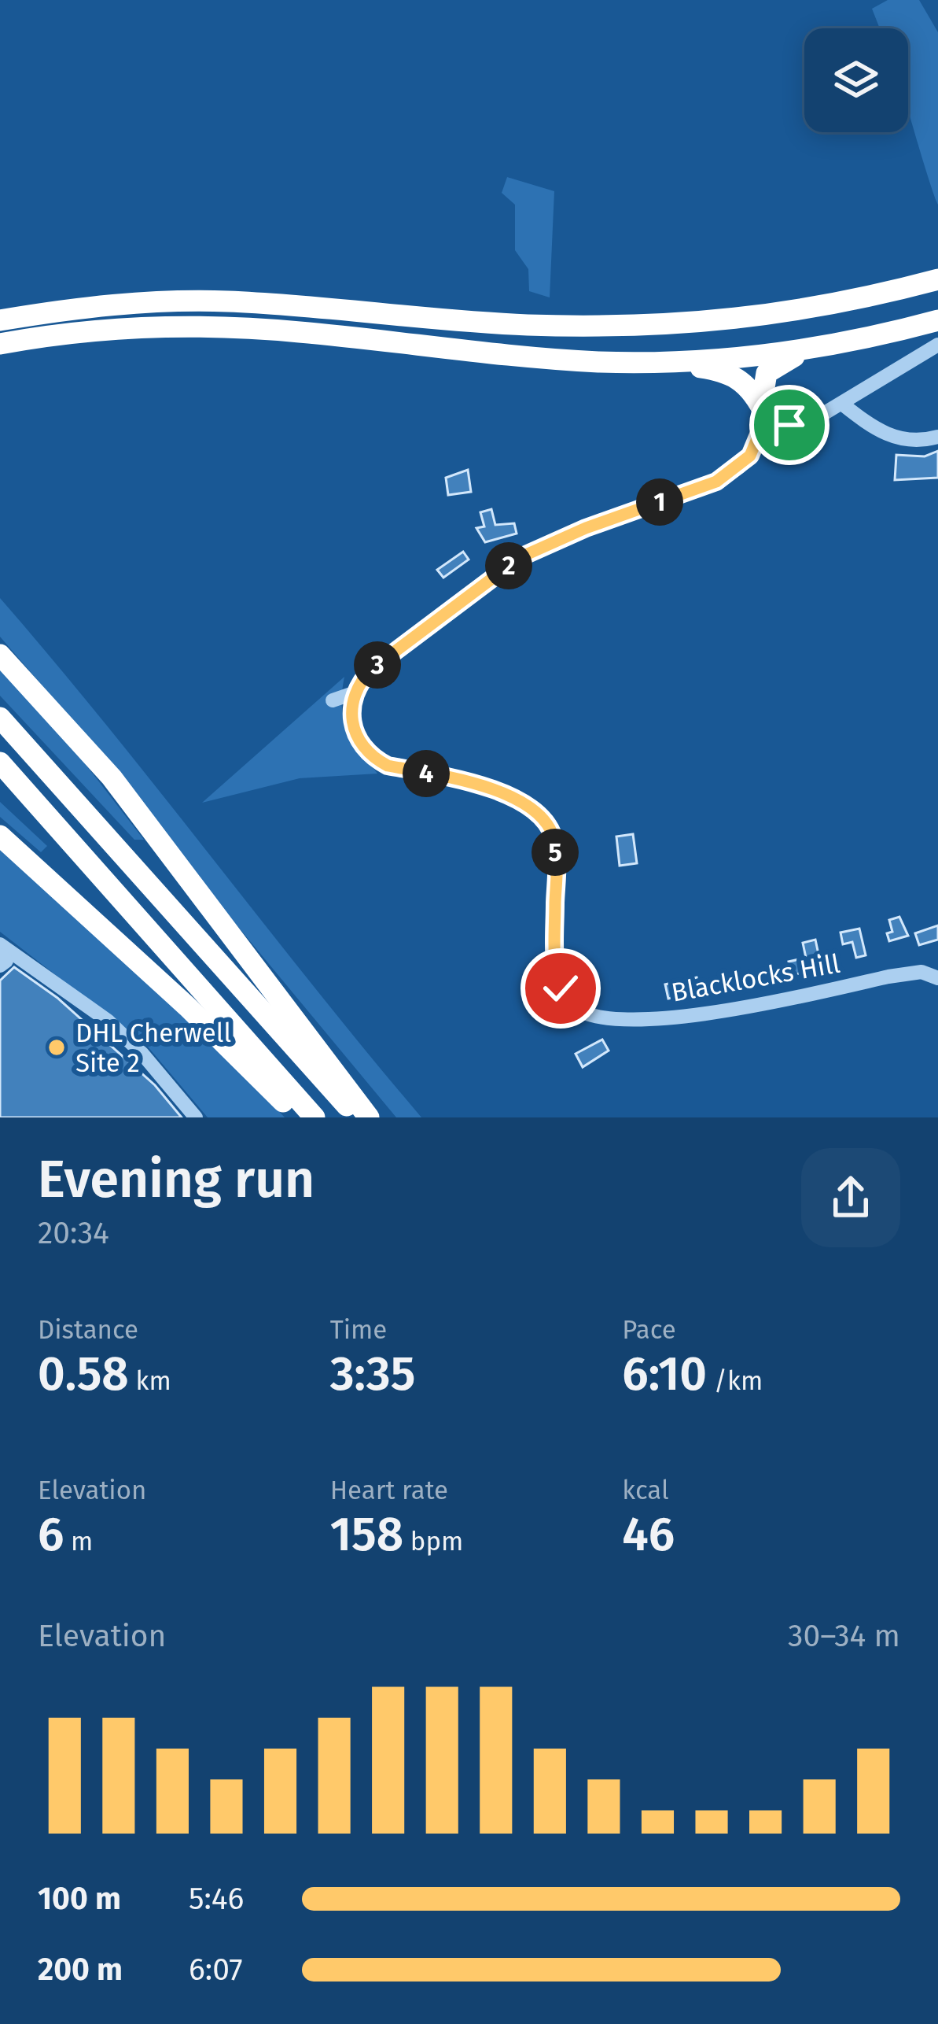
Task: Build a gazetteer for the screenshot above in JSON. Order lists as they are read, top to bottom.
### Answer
{
  "streets": {
    "street": ["Blacklocks Hill"]
  },
  "places": ["DHL Cherwell Site 2"],
  "page": {
    "pins": [
      "1",
      "2",
      "3",
      "4",
      "5"
    ],
    "heading": ["Evening run", "20:34"],
    "stats": [
      ["Distance", "0.58 km"],
      ["Time", "3:35"],
      ["Pace", "6:10 /km"],
      ["Elevation", "6 m"],
      ["Heart rate", "158 bpm"],
      ["kcal", "46"]
    ],
    "chart": ["Elevation", "30–34 m"],
    "list": [
      {
        "name": "100 m",
        "note": "5:46"
      },
      {
        "name": "200 m",
        "note": "6:07"
      }
    ]
  }
}
